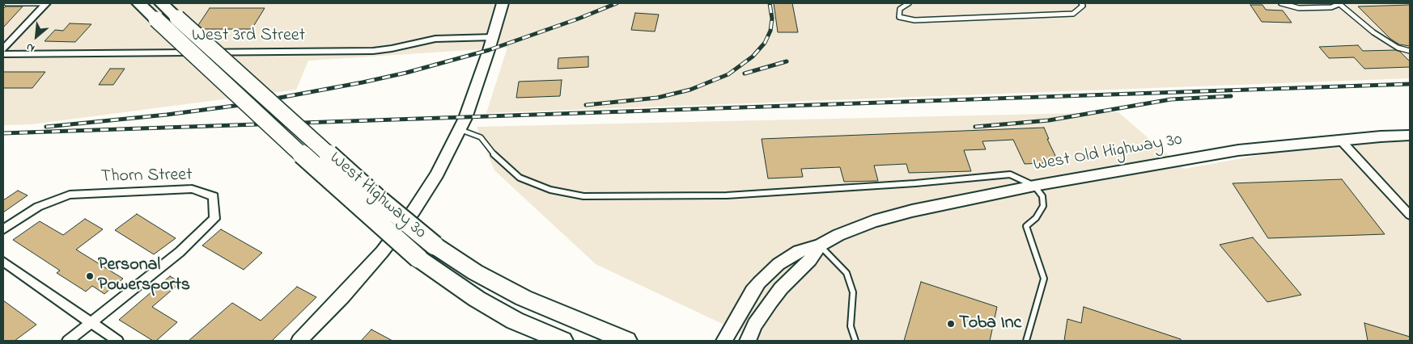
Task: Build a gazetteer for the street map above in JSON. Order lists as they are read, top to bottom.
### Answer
{
  "streets": {
    "highway": ["West Highway 30"],
    "street": ["West 3rd Street", "West Old Highway 30", "Thorn Street"]
  },
  "places": ["Personal Powersports", "Toba Inc"],
  "north": "bottom left"
}
